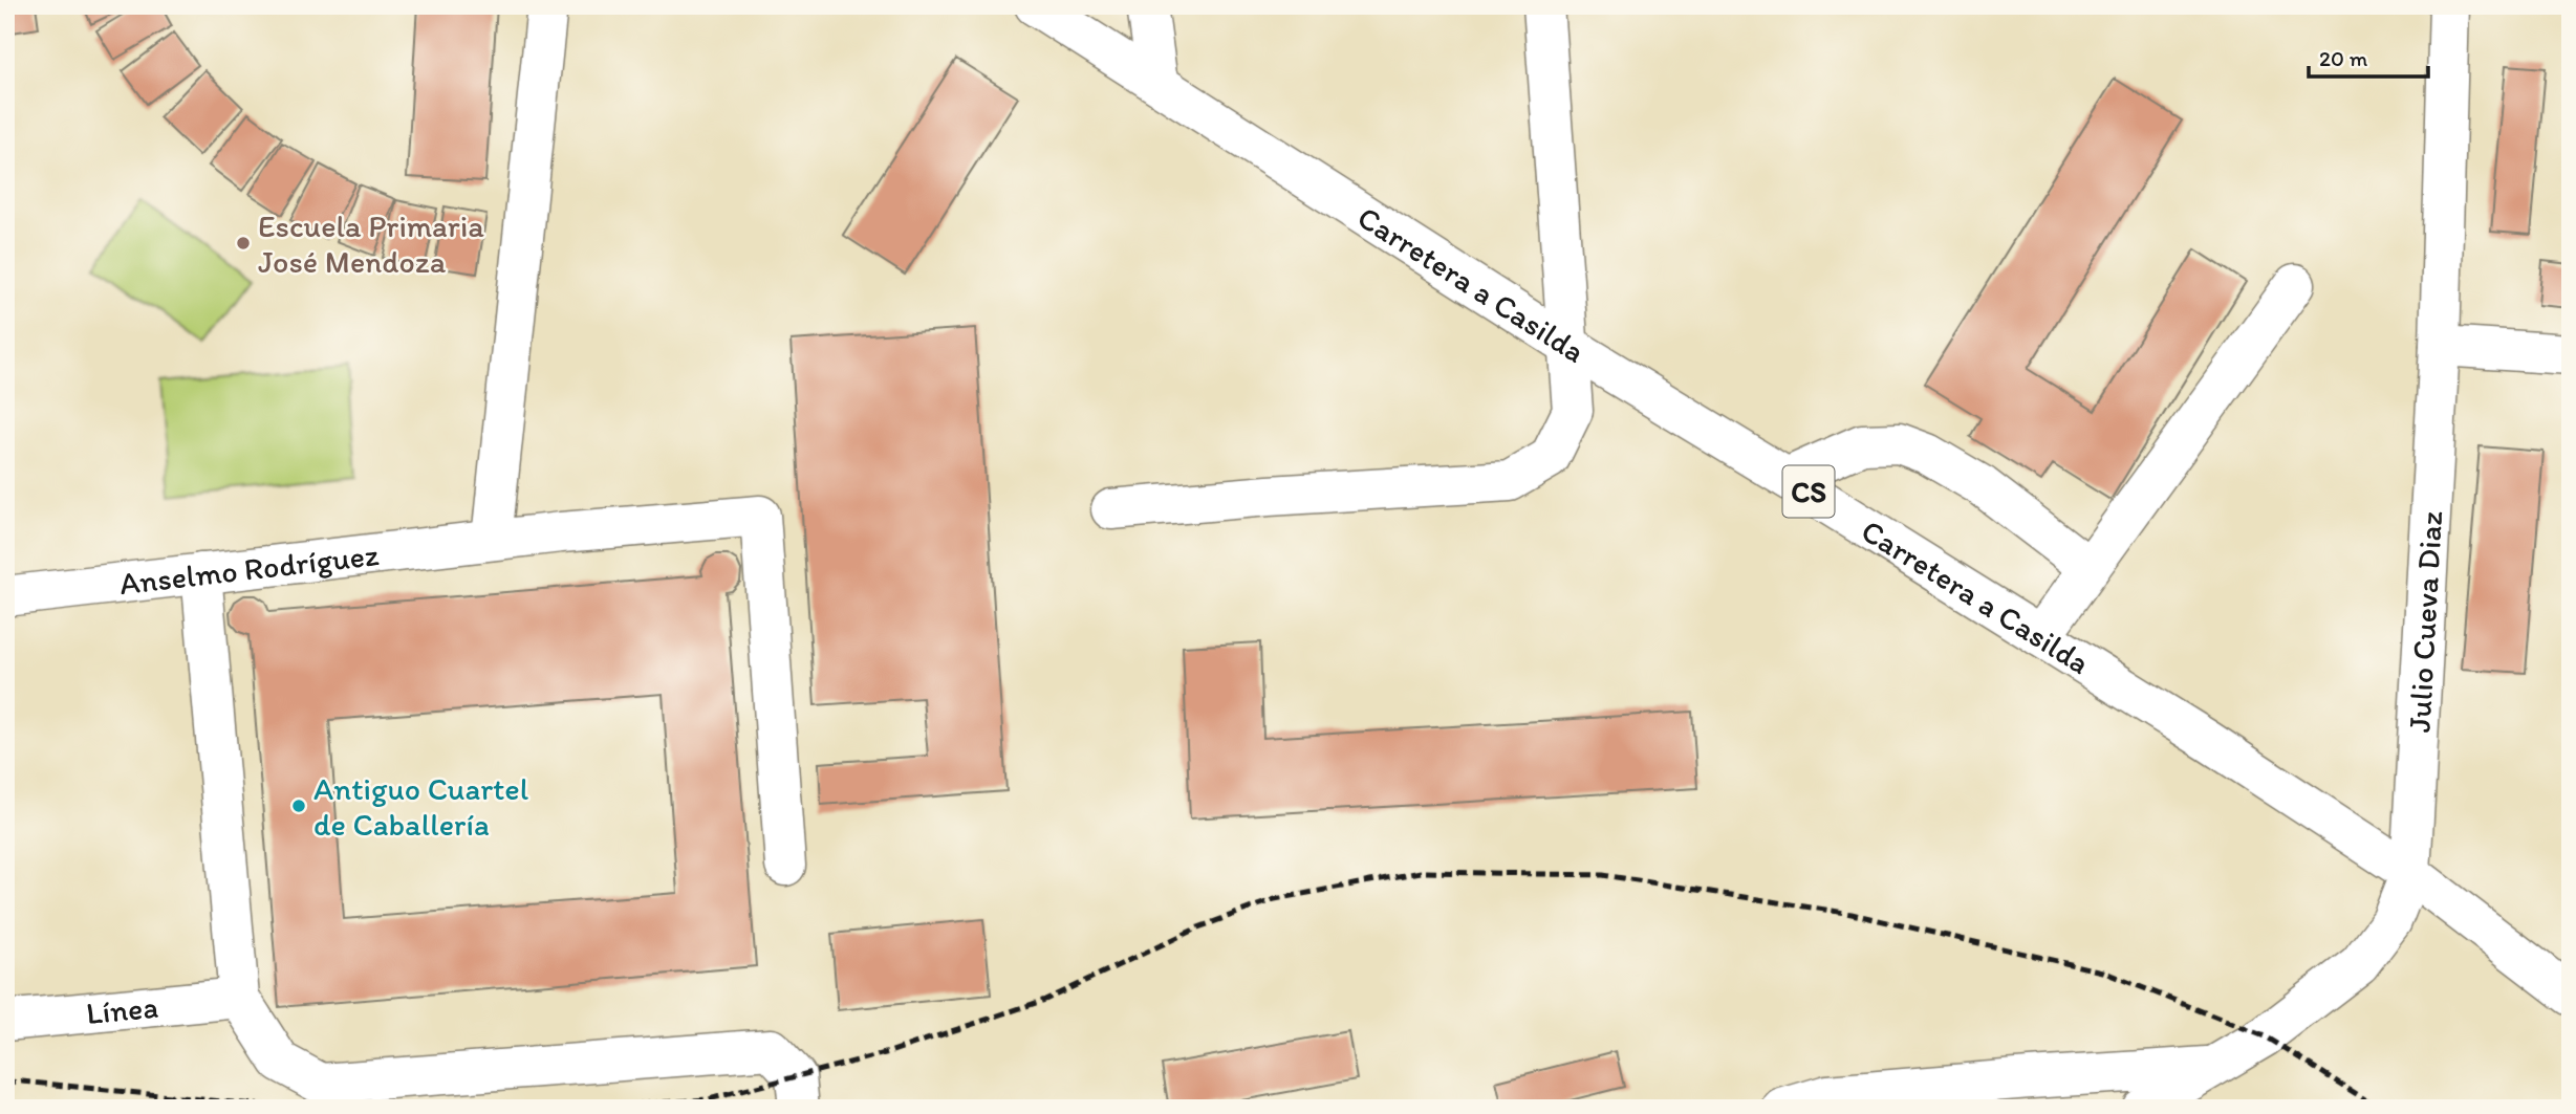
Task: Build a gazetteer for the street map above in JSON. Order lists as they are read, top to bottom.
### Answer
{
  "streets": {
    "street": [
      "Carretera a Casilda",
      "CS",
      "Anselmo Rodríguez",
      "Julio Cueva Diaz",
      "Línea"
    ]
  },
  "crossings": [
    ["Carretera a Casilda", "Julio Cueva Diaz"]
  ],
  "places": ["Escuela Primaria José Mendoza", "Antiguo Cuartel de Caballería"],
  "scale_bar": "20 m"
}
